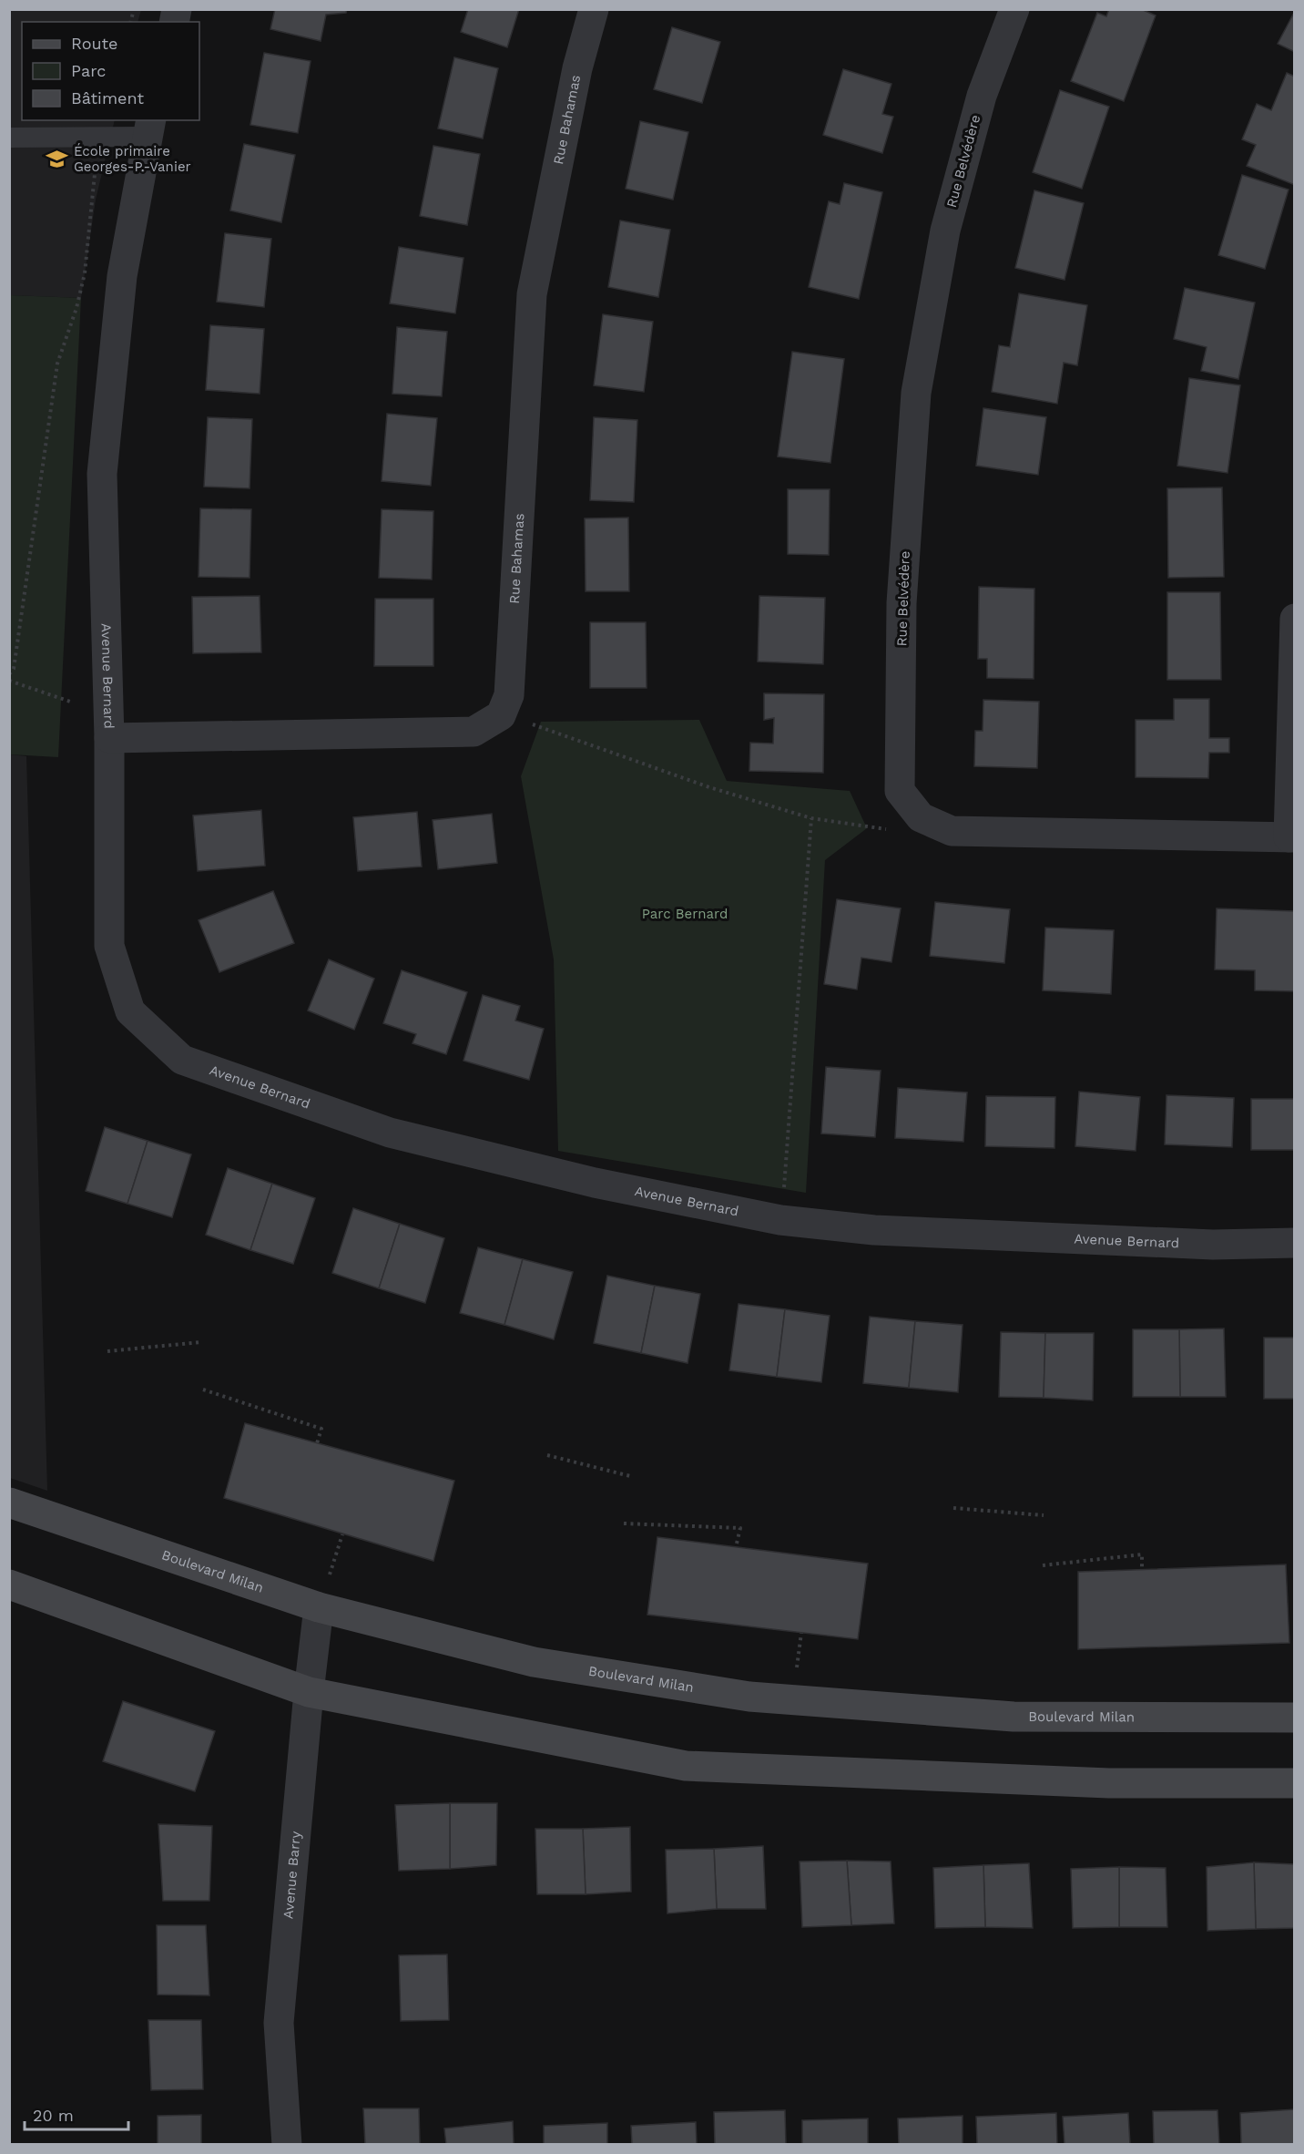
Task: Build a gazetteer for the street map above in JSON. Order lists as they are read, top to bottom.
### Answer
{
  "streets": {
    "main road": ["Boulevard Milan"],
    "street": [
      "Rue Bahamas",
      "Rue Belvédère",
      "Avenue Bernard",
      "Avenue Barry"
    ]
  },
  "crossings": [
    ["Boulevard Milan", "Avenue Barry"]
  ],
  "parks": ["Parc Bernard"],
  "places": {
    "school or university": ["École primaire Georges-P.-Vanier"]
  },
  "legend": ["Route", "Parc", "Bâtiment"],
  "scale_bar": "20 m"
}
